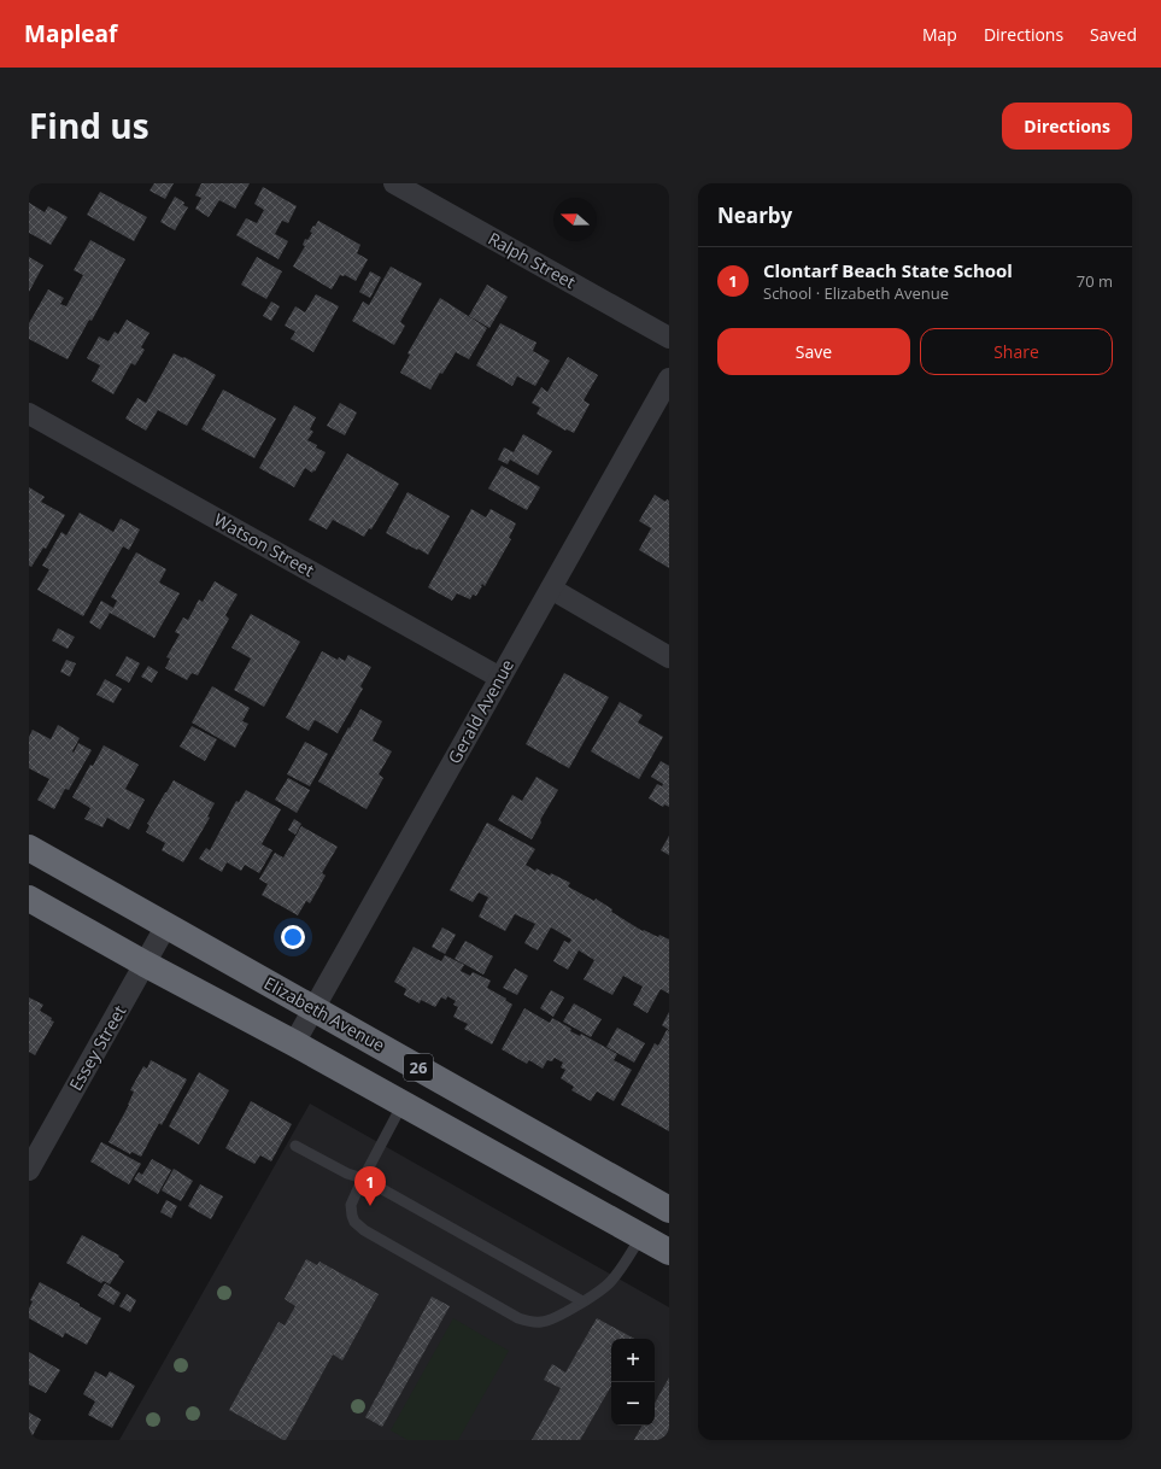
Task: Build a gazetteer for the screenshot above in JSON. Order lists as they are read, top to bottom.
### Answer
{
  "streets": {
    "highway": ["Elizabeth Avenue", "26"],
    "street": [
      "Ralph Street",
      "Watson Street",
      "Gerald Avenue",
      "Essey Street"
    ]
  },
  "crossings": [
    ["Watson Street", "Gerald Avenue"],
    ["Gerald Avenue", "Elizabeth Avenue"],
    ["Gerald Avenue", "26"],
    ["Elizabeth Avenue", "Essey Street"],
    ["Essey Street", "26"]
  ],
  "north": "left",
  "page": {
    "header": "Mapleaf",
    "nav": ["Map", "Directions", "Saved"],
    "title": "Find us",
    "buttons": [
      "Directions",
      ["Save", "Share"]
    ],
    "heading": "Nearby",
    "list": [
      {
        "mark": "1",
        "name": "Clontarf Beach State School",
        "note": "School · Elizabeth Avenue",
        "value": "70 m"
      }
    ],
    "pins": "1",
    "map_buttons": ["+", "−"]
  }
}
